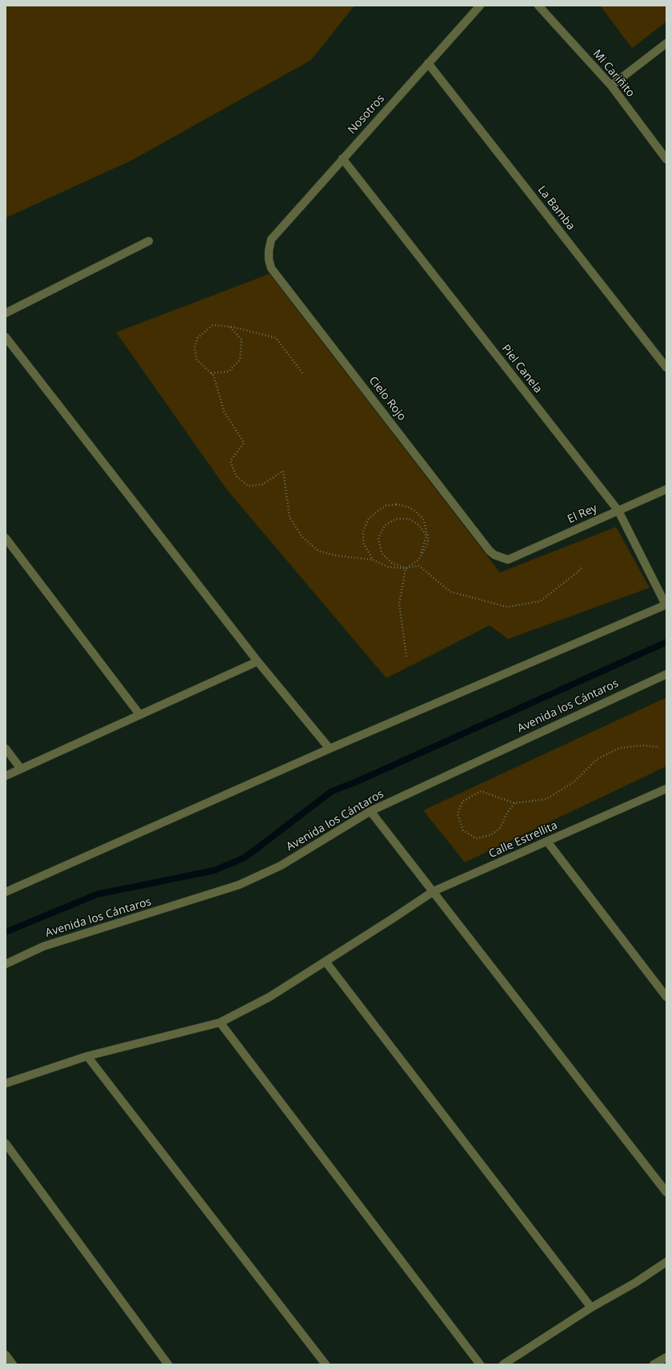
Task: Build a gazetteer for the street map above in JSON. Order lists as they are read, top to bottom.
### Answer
{
  "streets": {
    "street": [
      "Mi Cariñito",
      "Nosotros",
      "La Bamba",
      "Piel Canela",
      "Cielo Rojo",
      "El Rey",
      "Avenida los Cántaros",
      "Calle Estrellita"
    ]
  },
  "crossings": [
    ["Nosotros", "La Bamba"],
    ["Nosotros", "Piel Canela"],
    ["Nosotros", "Cielo Rojo"],
    ["Piel Canela", "El Rey"],
    ["Cielo Rojo", "El Rey"]
  ]
}
